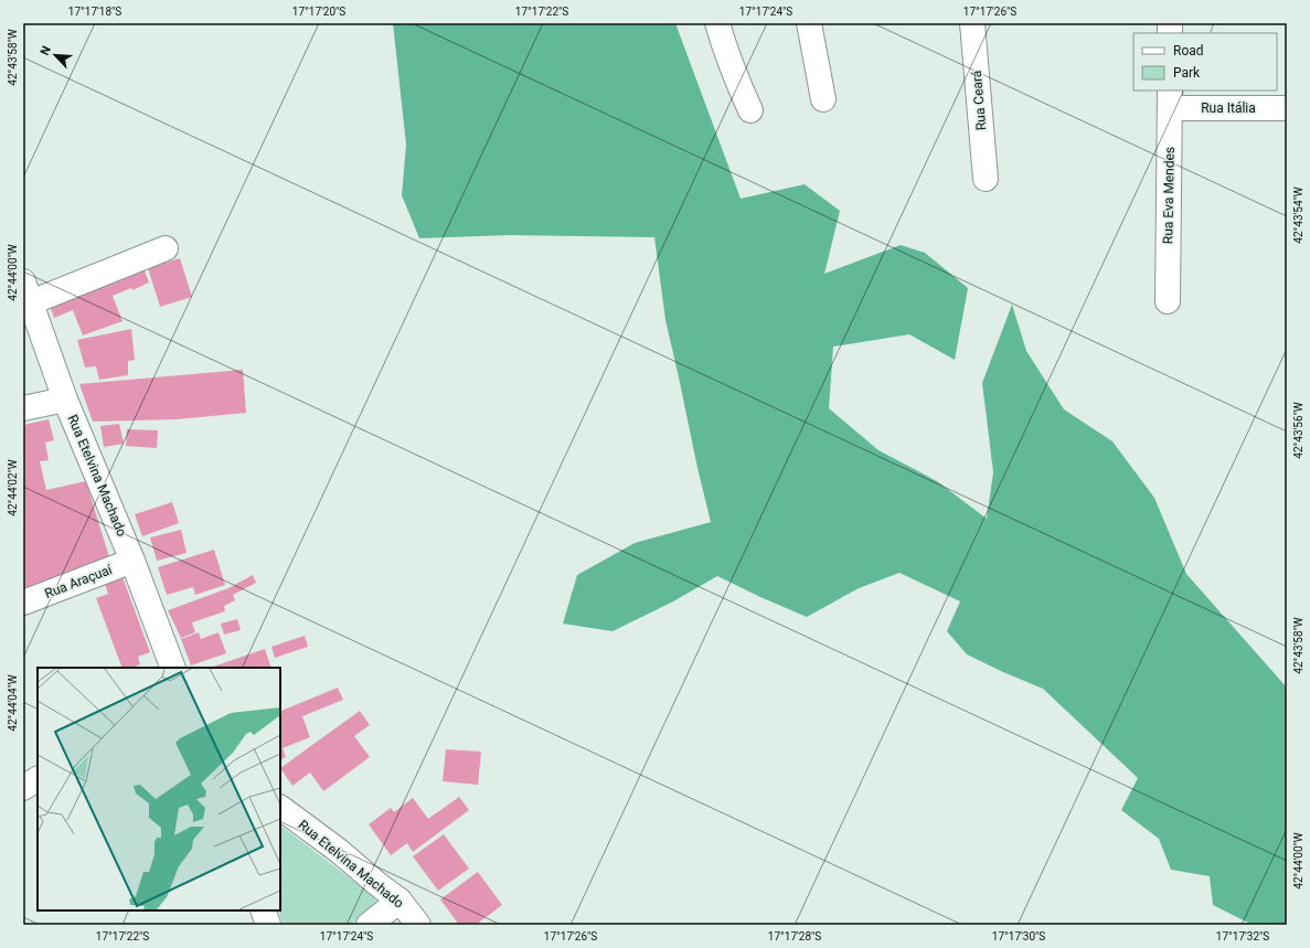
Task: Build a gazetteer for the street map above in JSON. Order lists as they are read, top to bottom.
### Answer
{
  "streets": {
    "street": [
      "Rua Ceará",
      "Rua Itália",
      "Rua Eva Mendes",
      "Rua Etelvina Machado",
      "Rua Araçuaí"
    ]
  },
  "crossings": [
    ["Rua Itália", "Rua Eva Mendes"],
    ["Rua Etelvina Machado", "Rua Araçuaí"]
  ],
  "legend": ["Road", "Park"],
  "north": "top left",
  "coordinates": [
    "17°17'18\"S",
    "17°17'20\"S",
    "17°17'22\"S",
    "17°17'24\"S",
    "17°17'26\"S",
    "42°43'58\"W",
    "42°43'54\"W",
    "42°44'00\"W",
    "42°43'56\"W",
    "42°44'02\"W",
    "42°44'04\"W",
    "17°17'28\"S",
    "17°17'30\"S",
    "17°17'32\"S"
  ]
}
